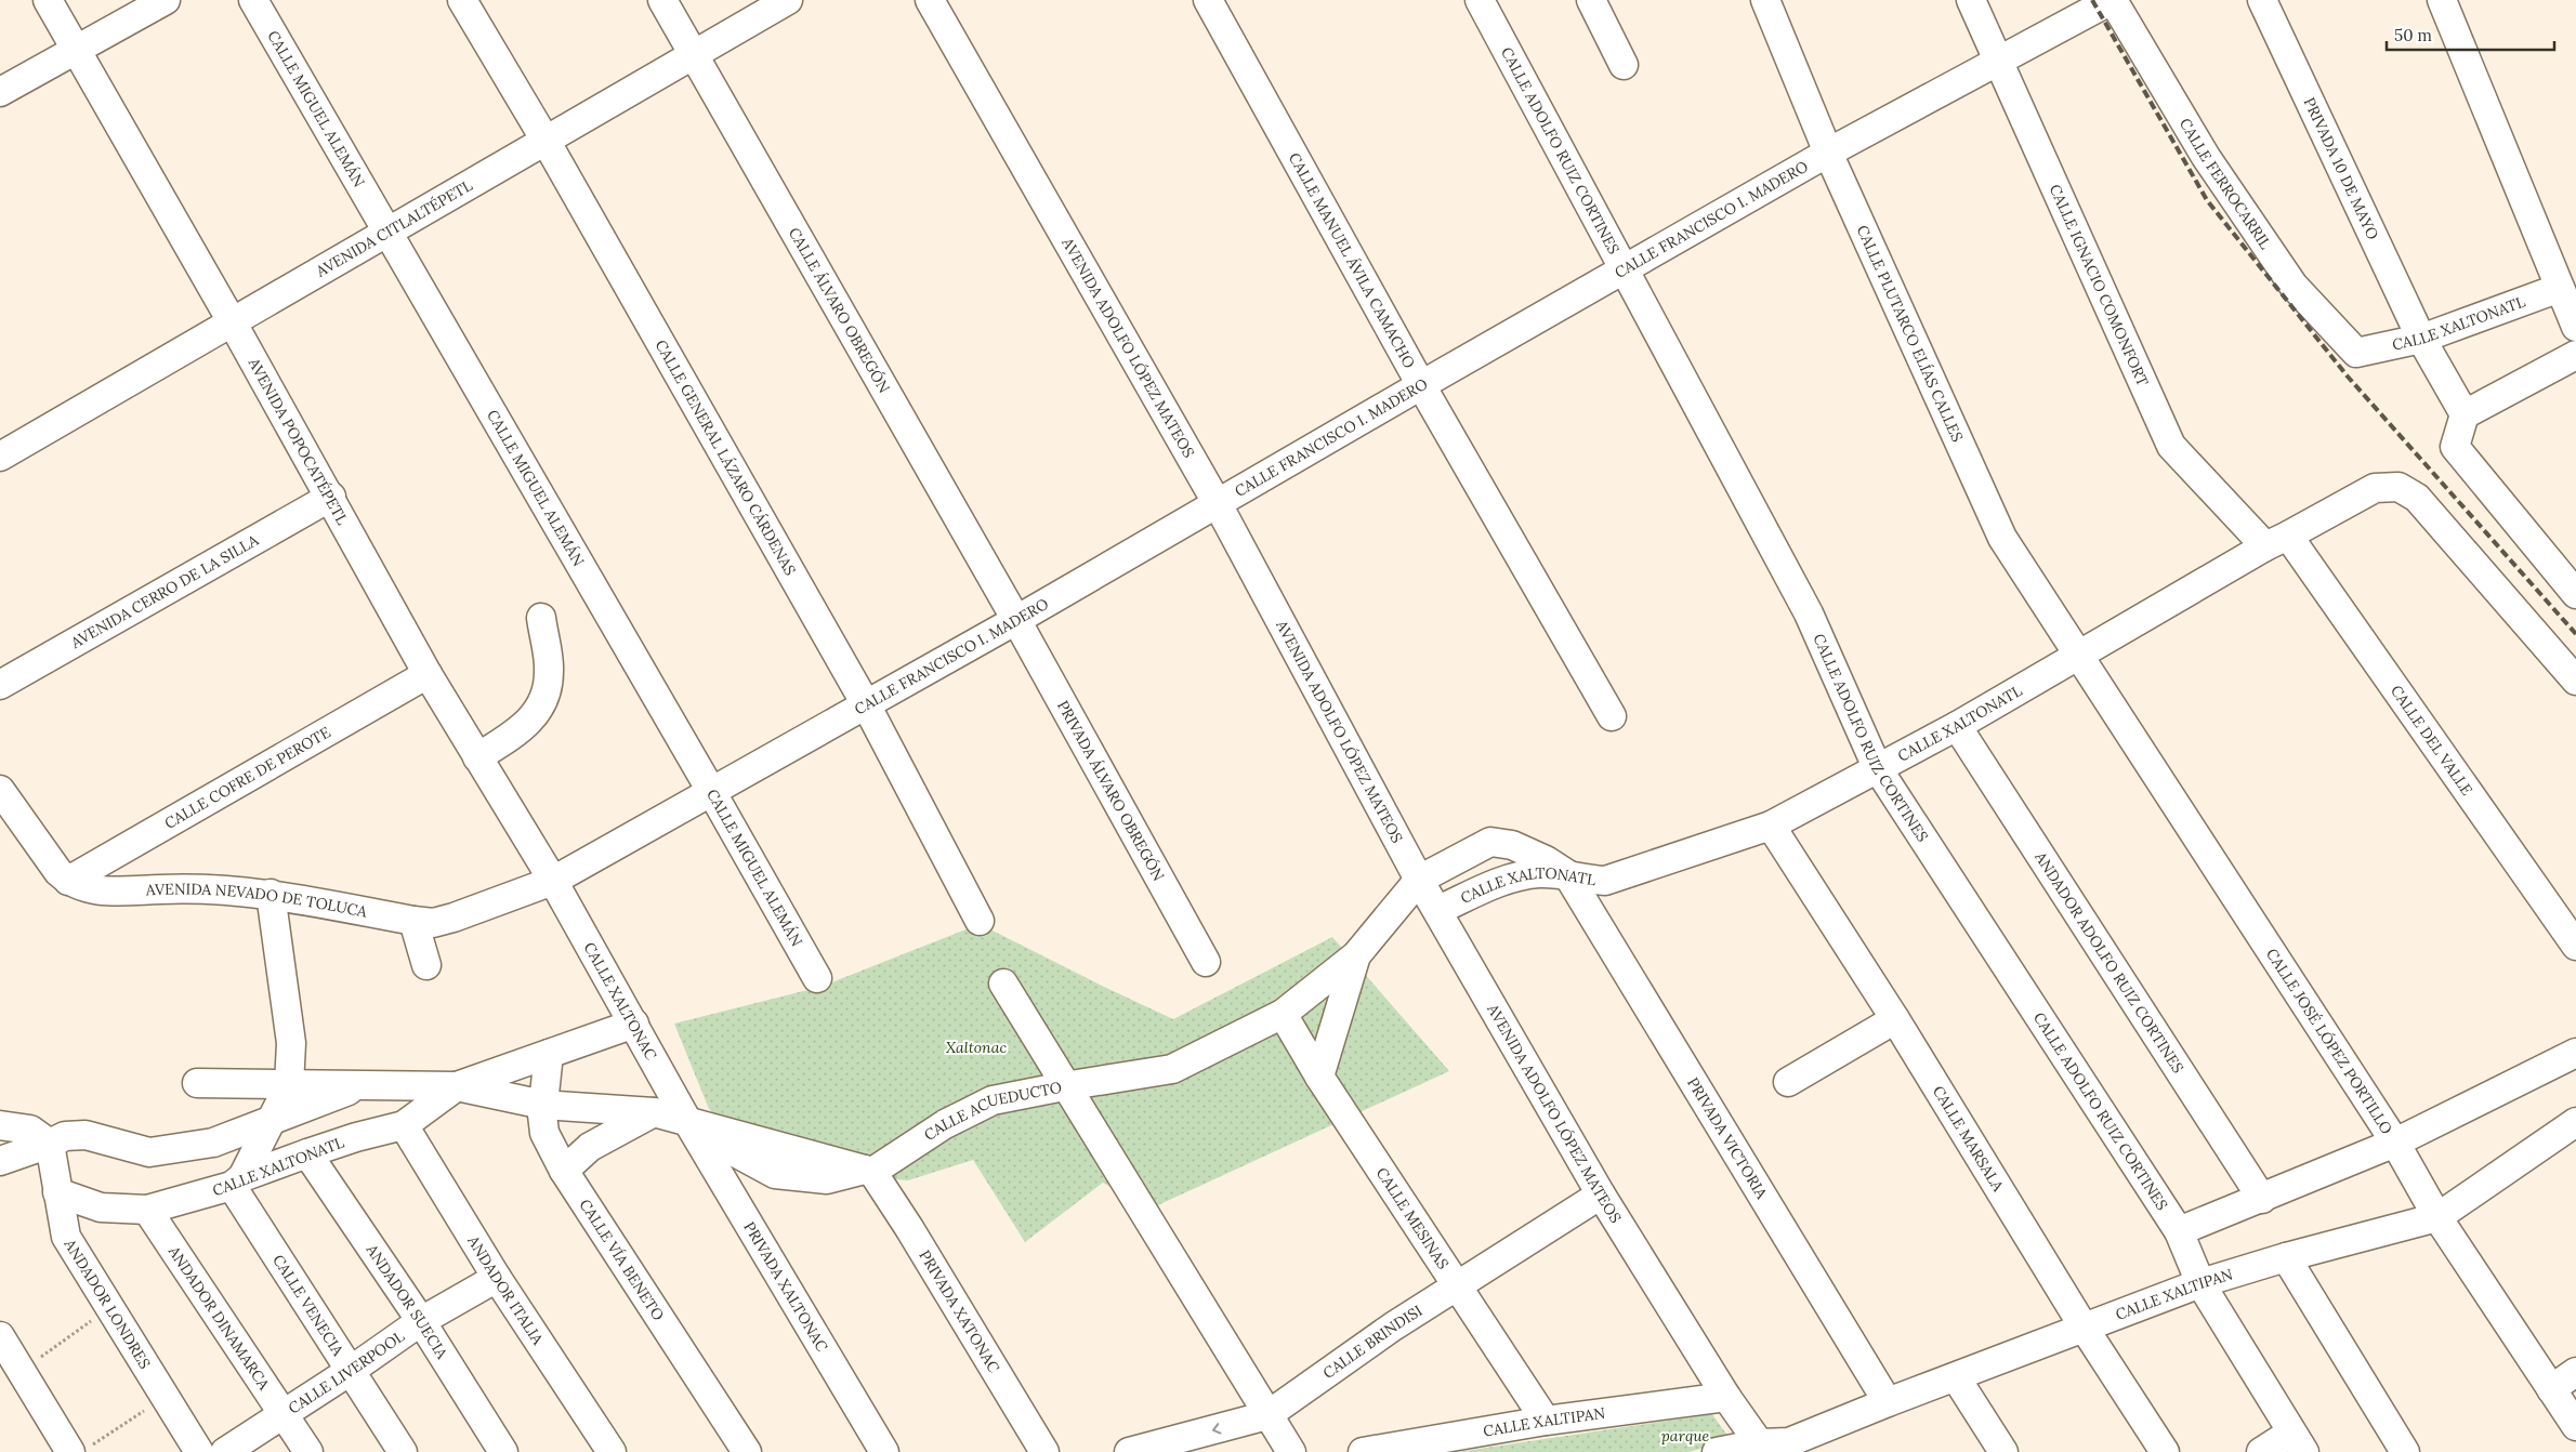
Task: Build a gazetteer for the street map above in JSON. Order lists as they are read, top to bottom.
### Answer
{
  "streets": {
    "street": [
      "CALLE MIGUEL ALEMÁN",
      "CALLE ADOLFO RUIZ CORTINES",
      "PRIVADA 10 DE MAYO",
      "CALLE FERROCARRIL",
      "CALLE FRANCISCO I. MADERO",
      "AVENIDA CITLALTÉPETL",
      "CALLE MANUEL ÁVILA CAMACHO",
      "CALLE IGNACIO COMONFORT",
      "CALLE ÁLVARO OBREGÓN",
      "CALLE XALTONATL",
      "CALLE PLUTARCO ELÍAS CALLES",
      "AVENIDA ADOLFO LÓPEZ MATEOS",
      "AVENIDA POPOCATÉPETL",
      "CALLE GENERAL LÁZARO CÁRDENAS",
      "AVENIDA CERRO DE LA SILLA",
      "CALLE DEL VALLE",
      "CALLE COFRE DE PEROTE",
      "PRIVADA ÁLVARO OBREGÓN",
      "AVENIDA NEVADO DE TOLUCA",
      "ANDADOR ADOLFO RUIZ CORTINES",
      "CALLE XALTONAC",
      "CALLE JOSÉ LÓPEZ PORTILLO",
      "CALLE ACUEDUCTO",
      "PRIVADA VICTORIA",
      "CALLE MARSALA",
      "CALLE MESINAS",
      "CALLE VÍA BENETO",
      "PRIVADA XALTONAC",
      "ANDADOR ITALIA",
      "CALLE XALTIPAN",
      "ANDADOR SUECIA",
      "ANDADOR LONDRES",
      "CALLE VENECIA",
      "PRIVADA XATONAC",
      "ANDADOR DINAMARCA",
      "CALLE BRINDISI",
      "CALLE LIVERPOOL"
    ]
  },
  "crossings": [
    ["CALLE MIGUEL ALEMÁN", "CALLE FRANCISCO I. MADERO"],
    ["CALLE MIGUEL ALEMÁN", "AVENIDA CITLALTÉPETL"],
    ["CALLE ADOLFO RUIZ CORTINES", "CALLE FRANCISCO I. MADERO"],
    ["CALLE ADOLFO RUIZ CORTINES", "CALLE XALTONATL"],
    ["CALLE ADOLFO RUIZ CORTINES", "CALLE XALTIPAN"],
    ["PRIVADA 10 DE MAYO", "CALLE XALTONATL"],
    ["CALLE FERROCARRIL", "CALLE FRANCISCO I. MADERO"],
    ["CALLE FERROCARRIL", "CALLE XALTONATL"],
    ["CALLE FRANCISCO I. MADERO", "CALLE MANUEL ÁVILA CAMACHO"],
    ["CALLE FRANCISCO I. MADERO", "CALLE IGNACIO COMONFORT"],
    ["CALLE FRANCISCO I. MADERO", "CALLE ÁLVARO OBREGÓN"],
    ["CALLE FRANCISCO I. MADERO", "CALLE PLUTARCO ELÍAS CALLES"],
    ["CALLE FRANCISCO I. MADERO", "AVENIDA ADOLFO LÓPEZ MATEOS"],
    ["CALLE FRANCISCO I. MADERO", "AVENIDA POPOCATÉPETL"],
    ["CALLE FRANCISCO I. MADERO", "CALLE GENERAL LÁZARO CÁRDENAS"],
    ["CALLE FRANCISCO I. MADERO", "PRIVADA ÁLVARO OBREGÓN"],
    ["CALLE FRANCISCO I. MADERO", "AVENIDA NEVADO DE TOLUCA"],
    ["CALLE FRANCISCO I. MADERO", "CALLE XALTONAC"],
    ["AVENIDA CITLALTÉPETL", "CALLE ÁLVARO OBREGÓN"],
    ["AVENIDA CITLALTÉPETL", "AVENIDA POPOCATÉPETL"],
    ["AVENIDA CITLALTÉPETL", "CALLE GENERAL LÁZARO CÁRDENAS"],
    ["CALLE IGNACIO COMONFORT", "CALLE XALTONATL"],
    ["CALLE IGNACIO COMONFORT", "CALLE DEL VALLE"],
    ["CALLE ÁLVARO OBREGÓN", "PRIVADA ÁLVARO OBREGÓN"],
    ["CALLE XALTONATL", "CALLE PLUTARCO ELÍAS CALLES"],
    ["CALLE XALTONATL", "AVENIDA ADOLFO LÓPEZ MATEOS"],
    ["CALLE XALTONATL", "CALLE DEL VALLE"],
    ["CALLE XALTONATL", "ANDADOR ADOLFO RUIZ CORTINES"],
    ["CALLE XALTONATL", "CALLE XALTONAC"],
    ["CALLE XALTONATL", "CALLE JOSÉ LÓPEZ PORTILLO"],
    ["CALLE XALTONATL", "PRIVADA VICTORIA"],
    ["CALLE XALTONATL", "CALLE MARSALA"],
    ["CALLE XALTONATL", "CALLE VÍA BENETO"],
    ["CALLE XALTONATL", "ANDADOR ITALIA"],
    ["CALLE XALTONATL", "ANDADOR SUECIA"],
    ["CALLE XALTONATL", "ANDADOR LONDRES"],
    ["CALLE XALTONATL", "CALLE VENECIA"],
    ["CALLE XALTONATL", "ANDADOR DINAMARCA"],
    ["CALLE PLUTARCO ELÍAS CALLES", "CALLE JOSÉ LÓPEZ PORTILLO"],
    ["AVENIDA ADOLFO LÓPEZ MATEOS", "CALLE XALTIPAN"],
    ["AVENIDA ADOLFO LÓPEZ MATEOS", "CALLE BRINDISI"],
    ["AVENIDA POPOCATÉPETL", "AVENIDA CERRO DE LA SILLA"],
    ["AVENIDA POPOCATÉPETL", "CALLE COFRE DE PEROTE"],
    ["AVENIDA POPOCATÉPETL", "AVENIDA NEVADO DE TOLUCA"],
    ["AVENIDA POPOCATÉPETL", "CALLE XALTONAC"],
    ["CALLE COFRE DE PEROTE", "AVENIDA NEVADO DE TOLUCA"],
    ["AVENIDA NEVADO DE TOLUCA", "CALLE XALTONAC"],
    ["CALLE XALTONAC", "PRIVADA XALTONAC"],
    ["CALLE JOSÉ LÓPEZ PORTILLO", "CALLE XALTIPAN"],
    ["CALLE ACUEDUCTO", "PRIVADA XATONAC"],
    ["CALLE ACUEDUCTO", "CALLE BRINDISI"],
    ["PRIVADA VICTORIA", "CALLE XALTIPAN"],
    ["CALLE MARSALA", "CALLE XALTIPAN"],
    ["CALLE MESINAS", "CALLE XALTIPAN"],
    ["CALLE MESINAS", "CALLE BRINDISI"],
    ["ANDADOR ITALIA", "CALLE LIVERPOOL"],
    ["ANDADOR SUECIA", "CALLE LIVERPOOL"],
    ["CALLE VENECIA", "CALLE LIVERPOOL"],
    ["ANDADOR DINAMARCA", "CALLE LIVERPOOL"]
  ],
  "parks": ["Xaltonac", "parque"],
  "scale_bar": "50 m"
}
